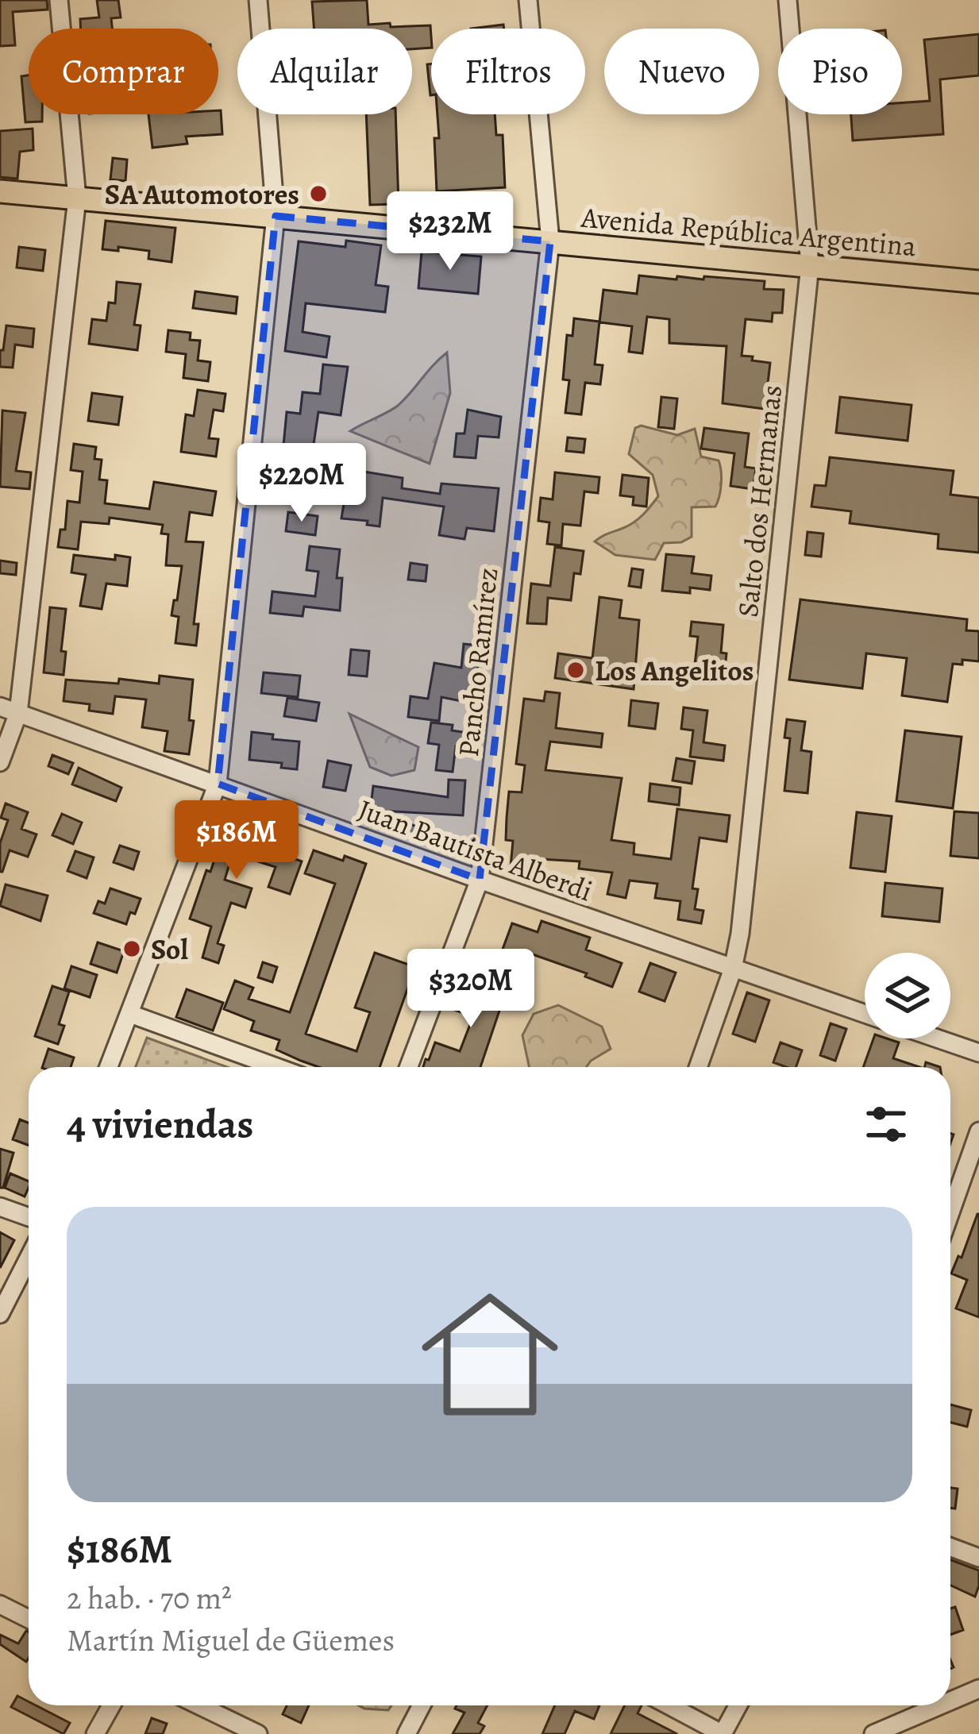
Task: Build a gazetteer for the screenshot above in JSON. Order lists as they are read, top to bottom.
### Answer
{
  "streets": {
    "main road": ["Avenida República Argentina"],
    "street": ["Salto dos Hermanas", "Pancho Ramírez", "Juan Bautista Alberdi"]
  },
  "crossings": [
    ["Avenida República Argentina", "Salto dos Hermanas"],
    ["Avenida República Argentina", "Pancho Ramírez"],
    ["Salto dos Hermanas", "Juan Bautista Alberdi"],
    ["Pancho Ramírez", "Juan Bautista Alberdi"]
  ],
  "places": ["SA Automotores", "Los Angelitos", "Sol"],
  "page": {
    "chip": [
      "Comprar",
      "Alquilar",
      "Filtros",
      "Nuevo",
      "Piso"
    ],
    "price": [
      "$232M",
      "$220M",
      "$186M",
      "$320M"
    ],
    "heading": "4 viviendas",
    "list": [
      {
        "name": "$186M",
        "note": "2 hab. · 70 m² · Martín Miguel de Güemes"
      }
    ]
  }
}
